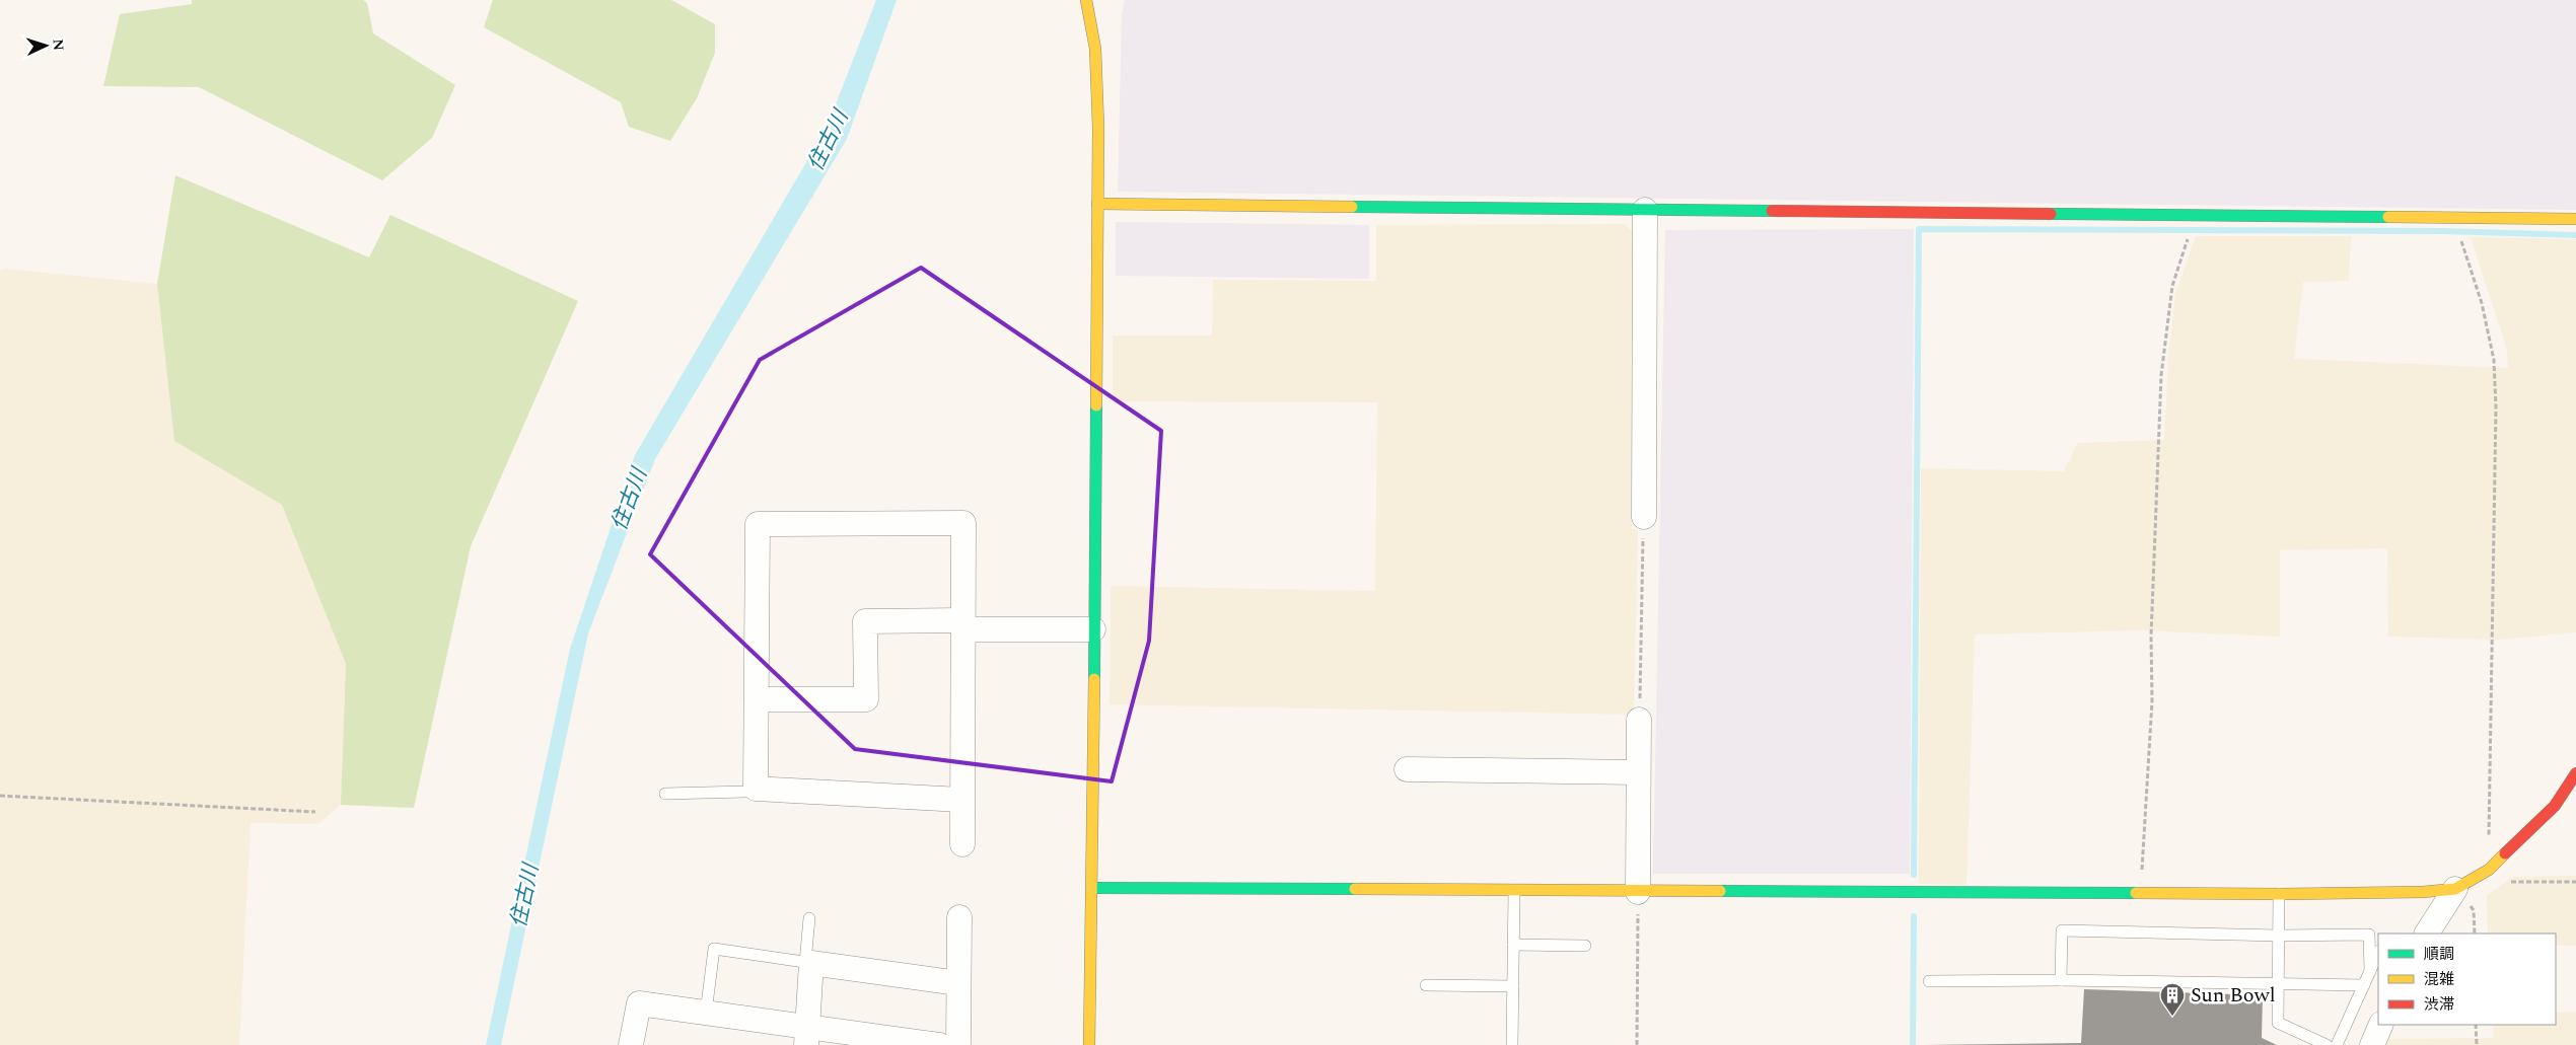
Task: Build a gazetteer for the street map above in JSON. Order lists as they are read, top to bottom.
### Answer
{
  "water": ["住古川"],
  "places": {
    "building": ["Sun Bowl"]
  },
  "legend": ["順調", "混雑", "渋滞"],
  "north": "right"
}
